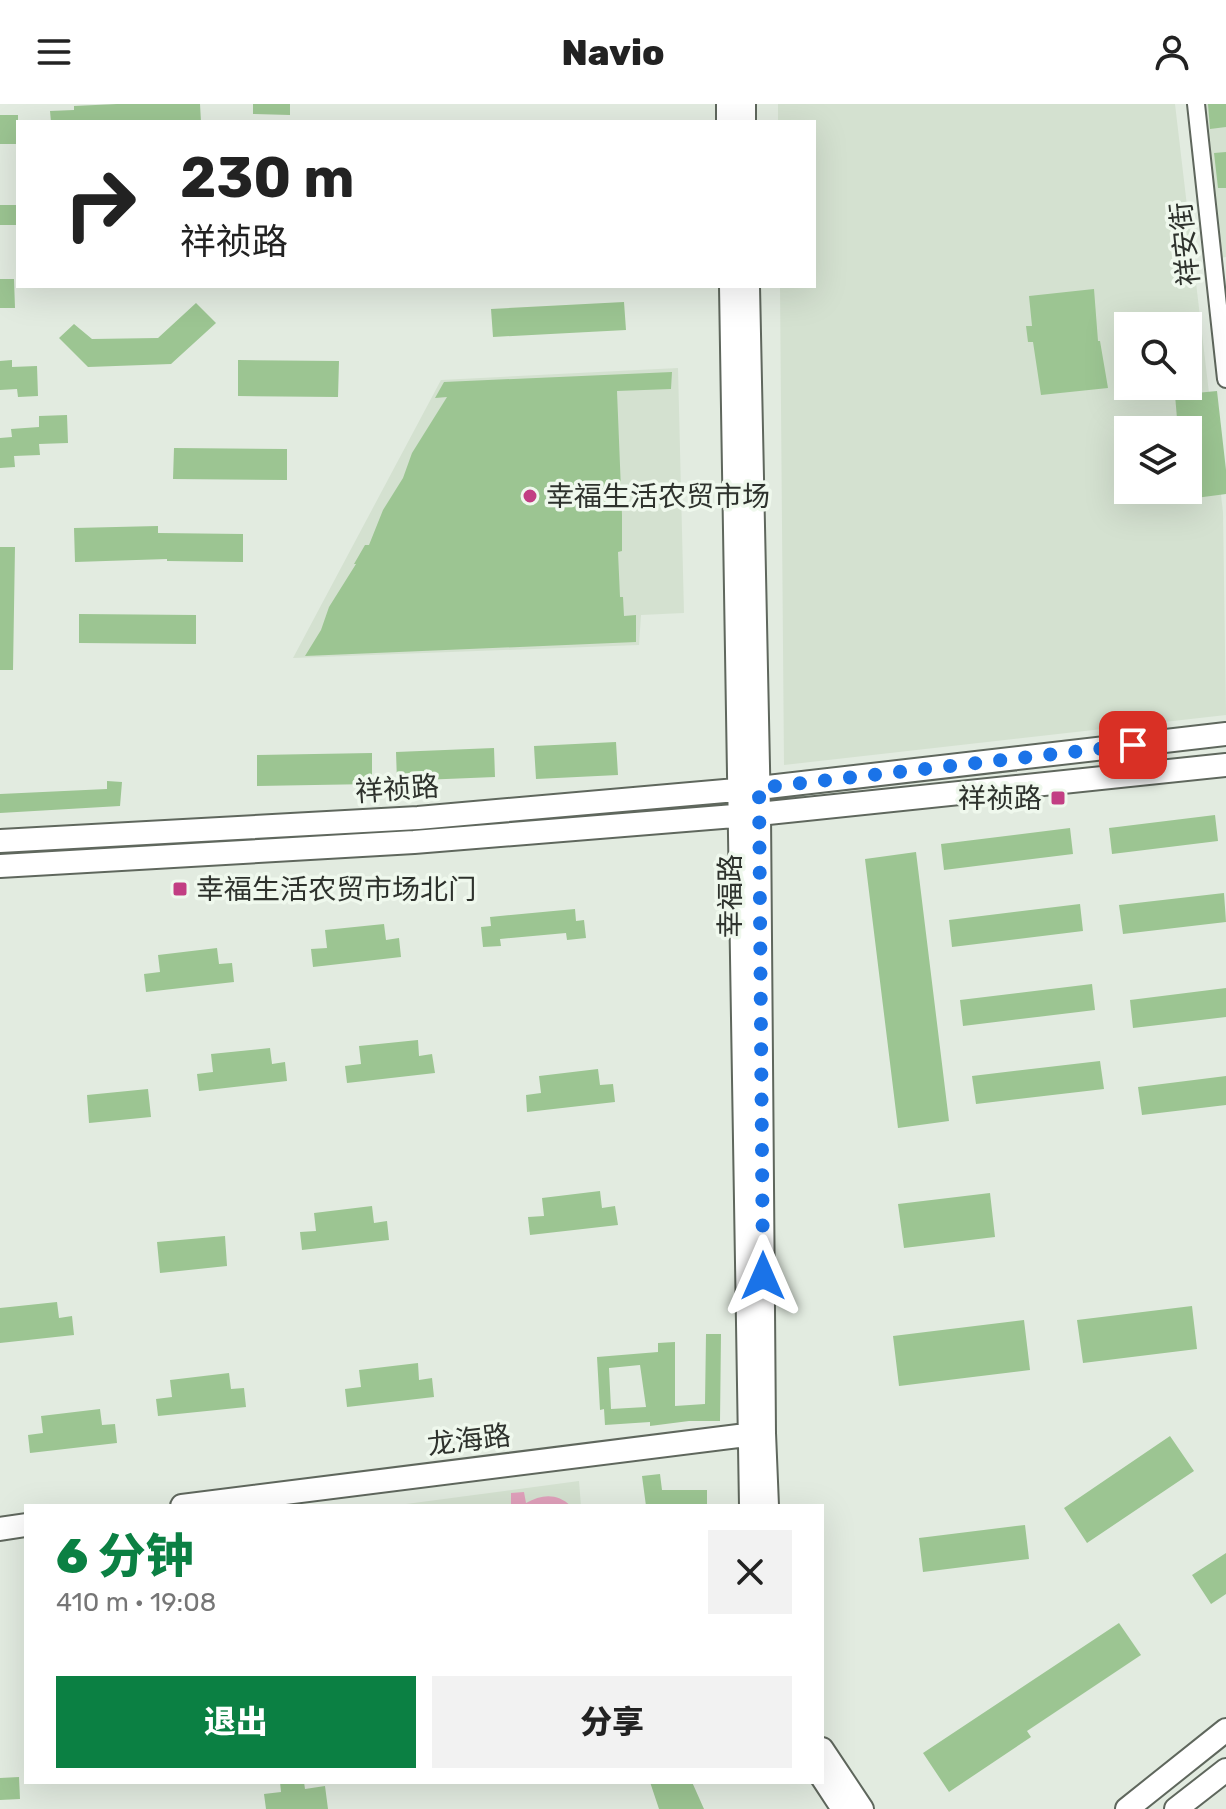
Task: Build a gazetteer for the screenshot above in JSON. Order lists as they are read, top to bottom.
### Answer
{
  "streets": {
    "street": [
      "祥安街",
      "祥祯路",
      "幸福路",
      "龙海路"
    ]
  },
  "crossings": [
    ["祥祯路", "幸福路"],
    ["幸福路", "龙海路"]
  ],
  "places": {
    "other": ["幸福生活农贸市场"],
    "transit": ["祥祯路", "幸福生活农贸市场北门"]
  },
  "page": {
    "header": "Navio",
    "turn": ["230 m", "祥祯路"],
    "heading": ["6 分钟", "410 m · 19:08"],
    "buttons": ["退出", "分享"]
  }
}
